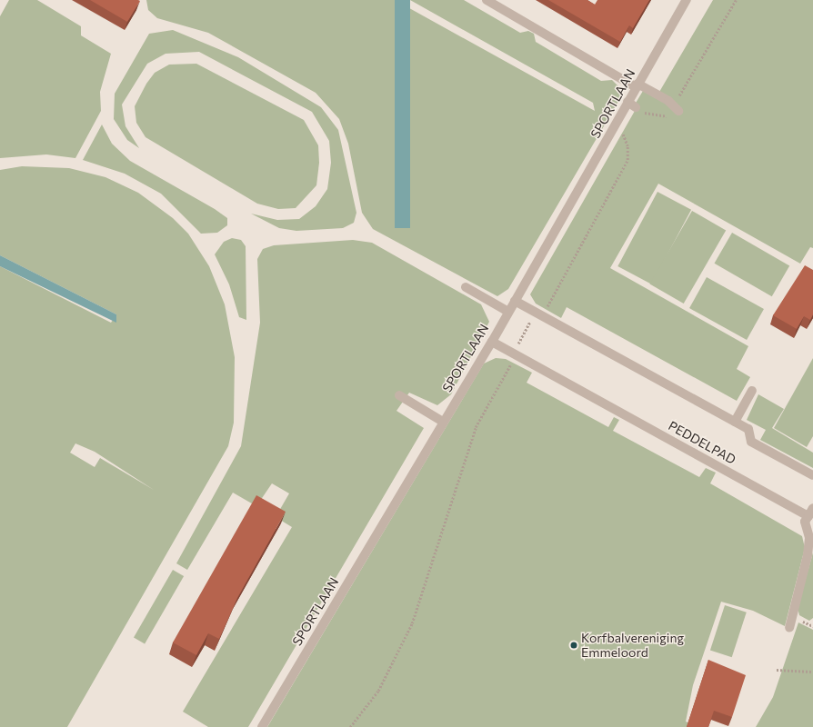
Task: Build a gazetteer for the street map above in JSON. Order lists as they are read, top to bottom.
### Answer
{
  "streets": {
    "street": ["SPORTLAAN", "PEDDELPAD"]
  },
  "crossings": [
    ["SPORTLAAN", "PEDDELPAD"]
  ],
  "places": ["Korfbalvereniging Emmeloord"]
}
